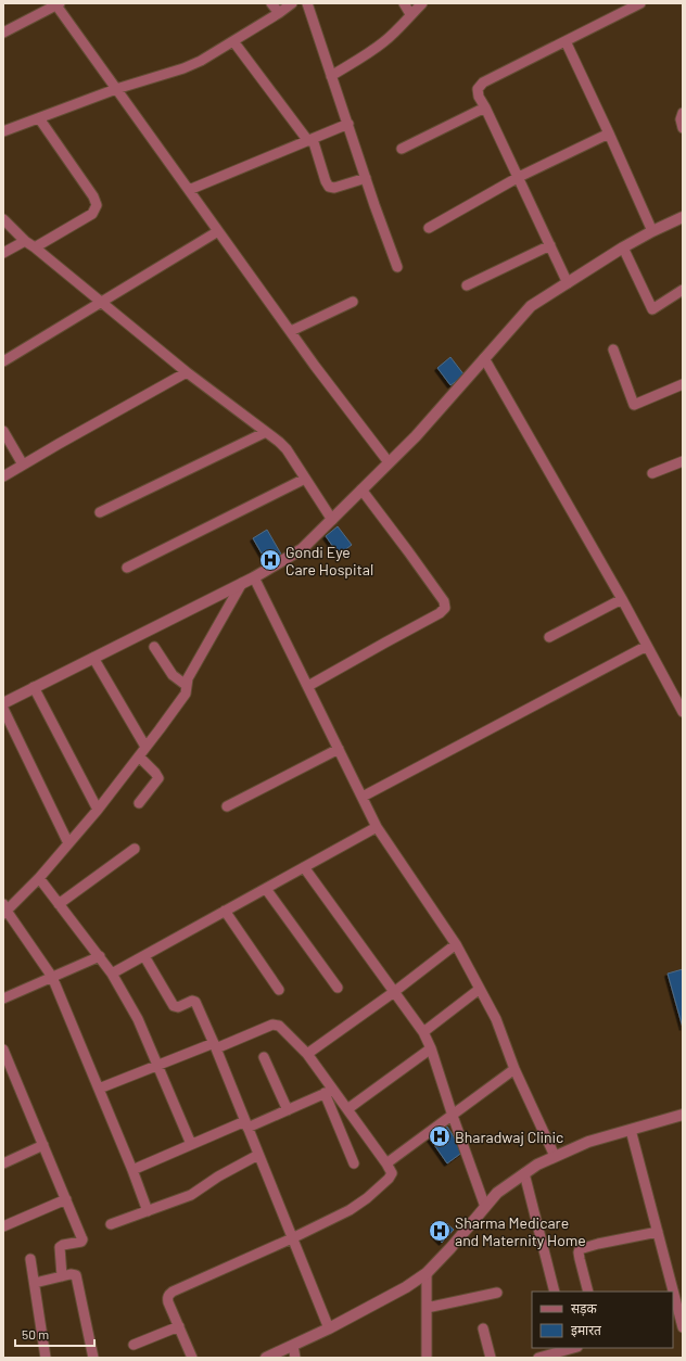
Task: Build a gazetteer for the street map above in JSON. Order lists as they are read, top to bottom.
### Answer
{
  "places": {
    "hospital": ["Gondi Eye Care Hospital", "Bharadwaj Clinic", "Sharma Medicare and Maternity Home"]
  },
  "legend": ["सड़क", "इमारत"],
  "scale_bar": "50 m"
}
